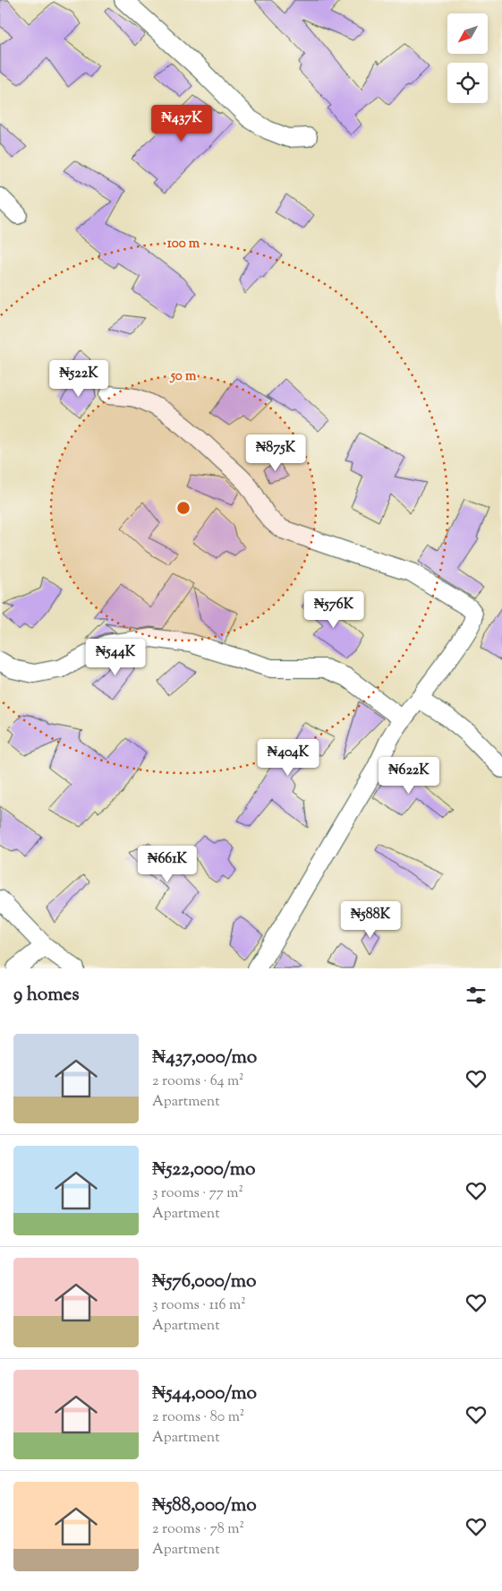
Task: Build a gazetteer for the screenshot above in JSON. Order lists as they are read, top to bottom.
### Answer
{
  "north": "bottom left",
  "page": {
    "price": [
      "₦437K",
      "₦522K",
      "₦875K",
      "₦576K",
      "₦544K",
      "₦404K",
      "₦622K",
      "₦661K",
      "₦588K"
    ],
    "heading": "9 homes",
    "list": [
      {
        "name": "₦437,000/mo",
        "note": "2 rooms · 64 m² · Apartment"
      },
      {
        "name": "₦522,000/mo",
        "note": "3 rooms · 77 m² · Apartment"
      },
      {
        "name": "₦576,000/mo",
        "note": "3 rooms · 116 m² · Apartment"
      },
      {
        "name": "₦544,000/mo",
        "note": "2 rooms · 80 m² · Apartment"
      },
      {
        "name": "₦588,000/mo",
        "note": "2 rooms · 78 m² · Apartment"
      }
    ]
  },
  "rings": ["100 m", "50 m"]
}
